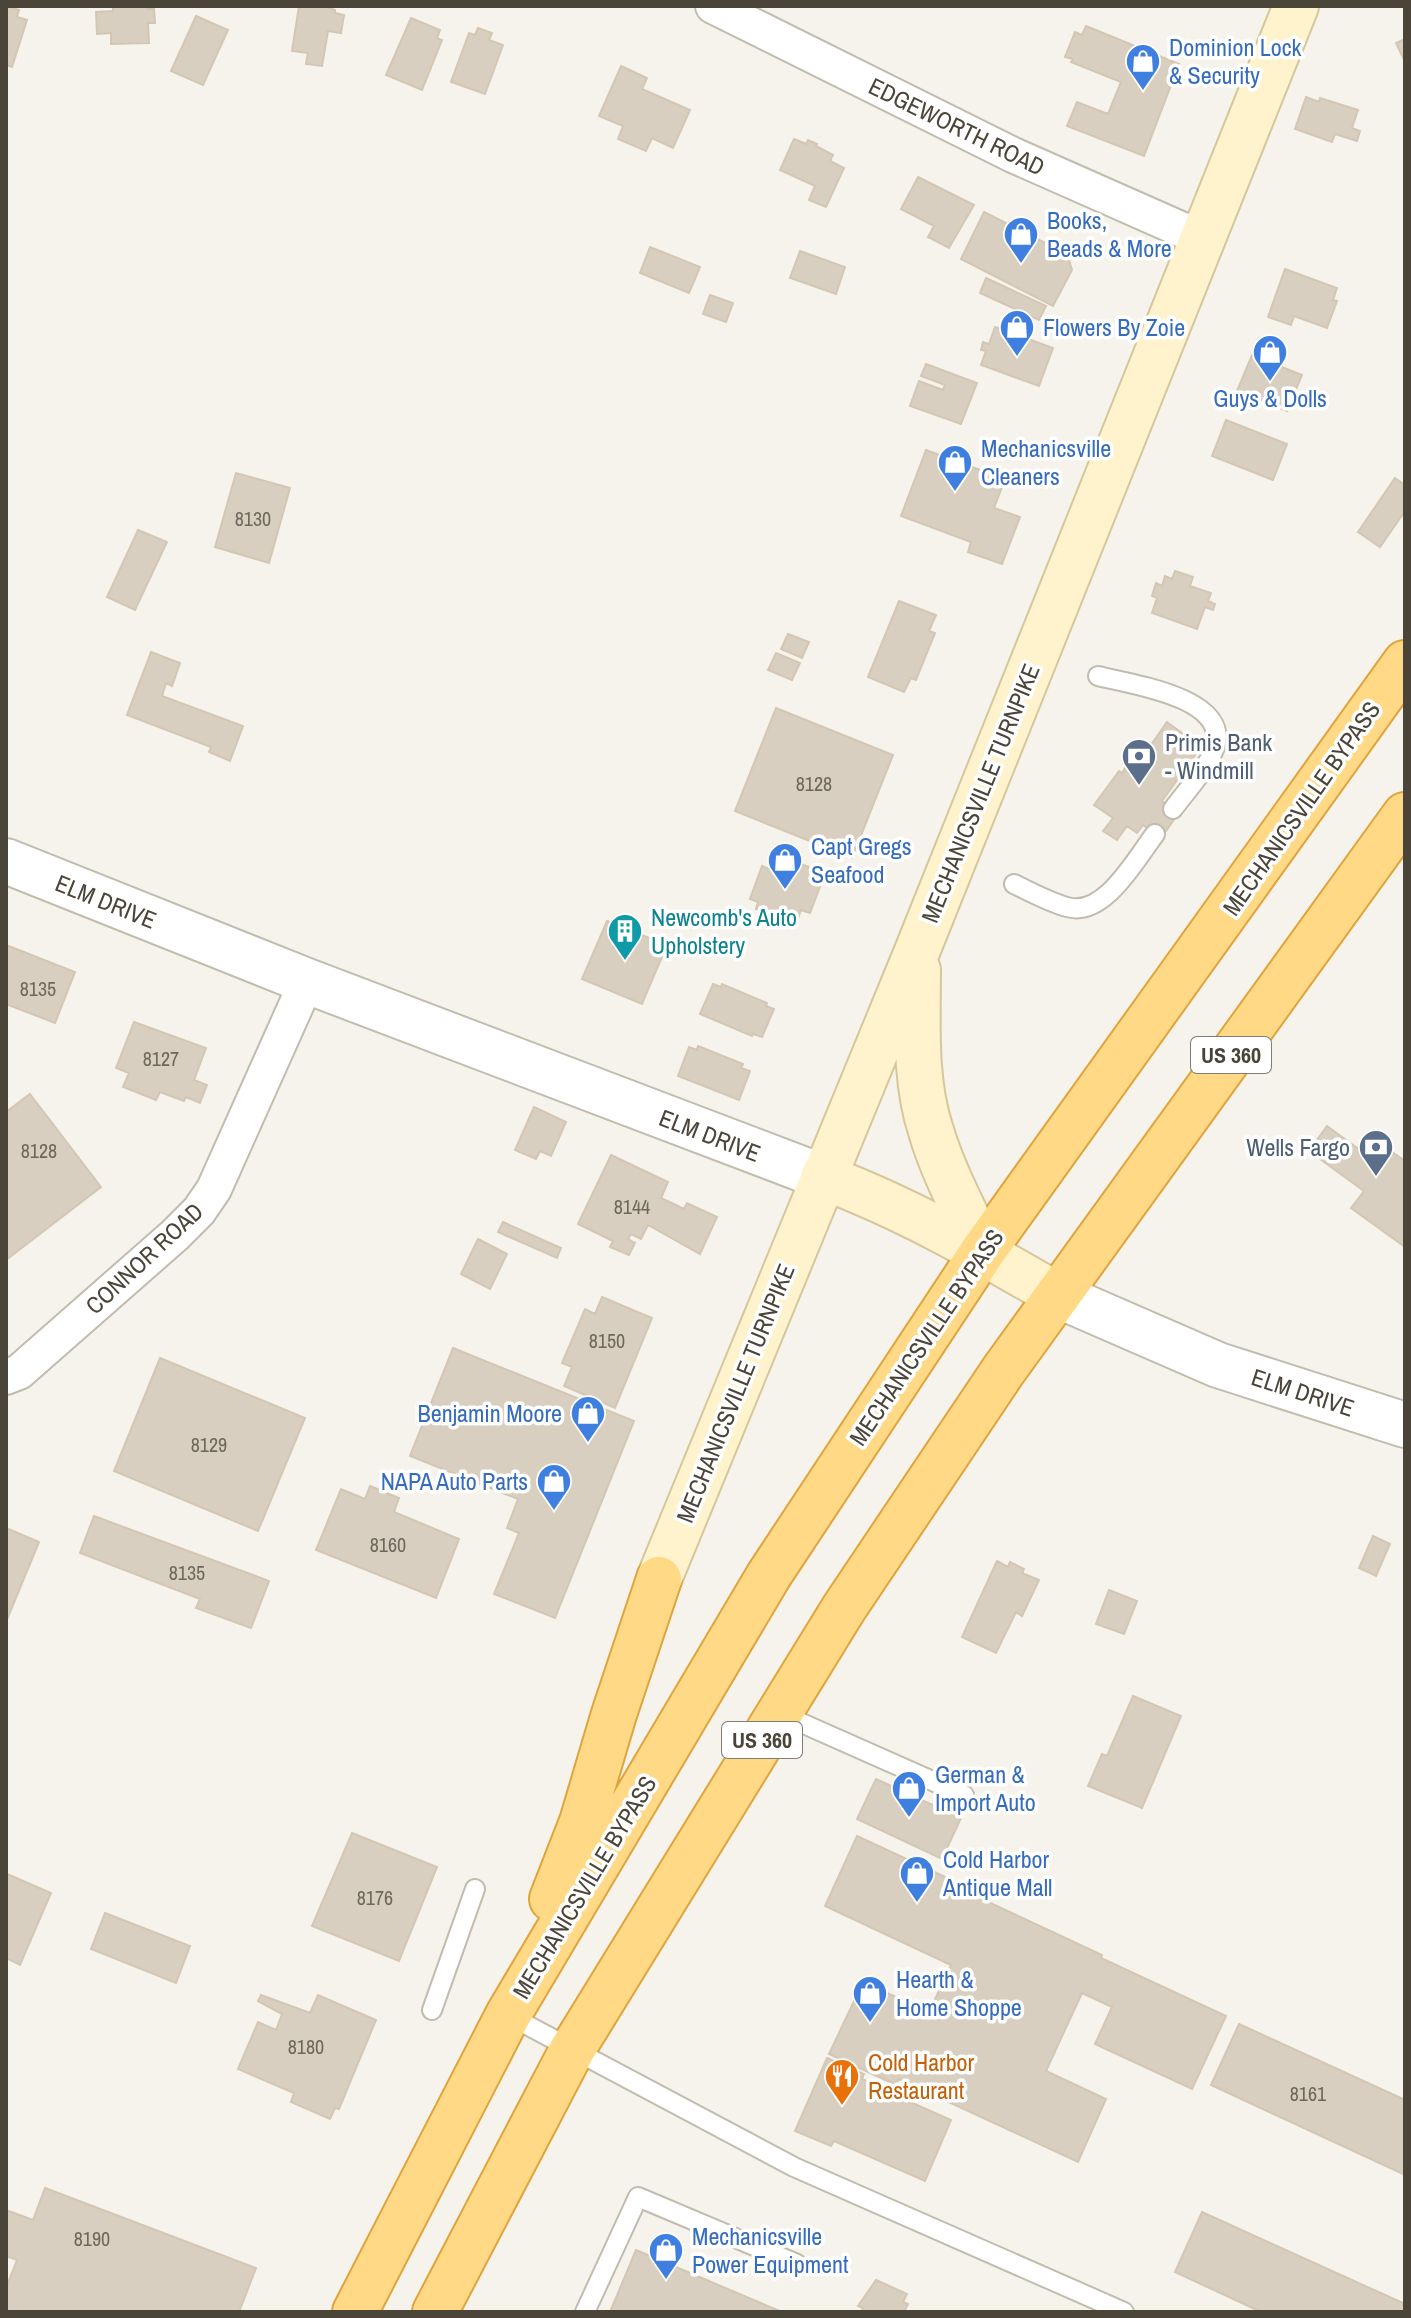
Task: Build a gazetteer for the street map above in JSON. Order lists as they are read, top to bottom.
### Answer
{
  "streets": {
    "highway": ["MECHANICSVILLE BYPASS", "US 360"],
    "main road": ["MECHANICSVILLE TURNPIKE", "ELM DRIVE"],
    "street": ["EDGEWORTH ROAD", "CONNOR ROAD"]
  },
  "crossings": [
    ["EDGEWORTH ROAD", "MECHANICSVILLE TURNPIKE"],
    ["MECHANICSVILLE TURNPIKE", "ELM DRIVE"],
    ["MECHANICSVILLE BYPASS", "ELM DRIVE"],
    ["MECHANICSVILLE BYPASS", "US 360"],
    ["ELM DRIVE", "US 360"],
    ["ELM DRIVE", "CONNOR ROAD"]
  ],
  "places": {
    "shop": [
      "Dominion Lock & Security",
      "Books, Beads & More",
      "Flowers By Zoie",
      "Guys & Dolls",
      "Mechanicsville Cleaners",
      "Capt Gregs Seafood",
      "Benjamin Moore",
      "NAPA Auto Parts",
      "German & Import Auto",
      "Cold Harbor Antique Mall",
      "Hearth & Home Shoppe",
      "Mechanicsville Power Equipment"
    ],
    "bank": ["Primis Bank - Windmill", "Wells Fargo"],
    "building": ["Newcomb's Auto Upholstery"],
    "restaurant": ["Cold Harbor Restaurant"]
  },
  "house_numbers": [
    "8130",
    "8128",
    "8135",
    "8127",
    "8128",
    "8144",
    "8150",
    "8129",
    "8160",
    "8135",
    "8176",
    "8180",
    "8161",
    "8190"
  ]
}
